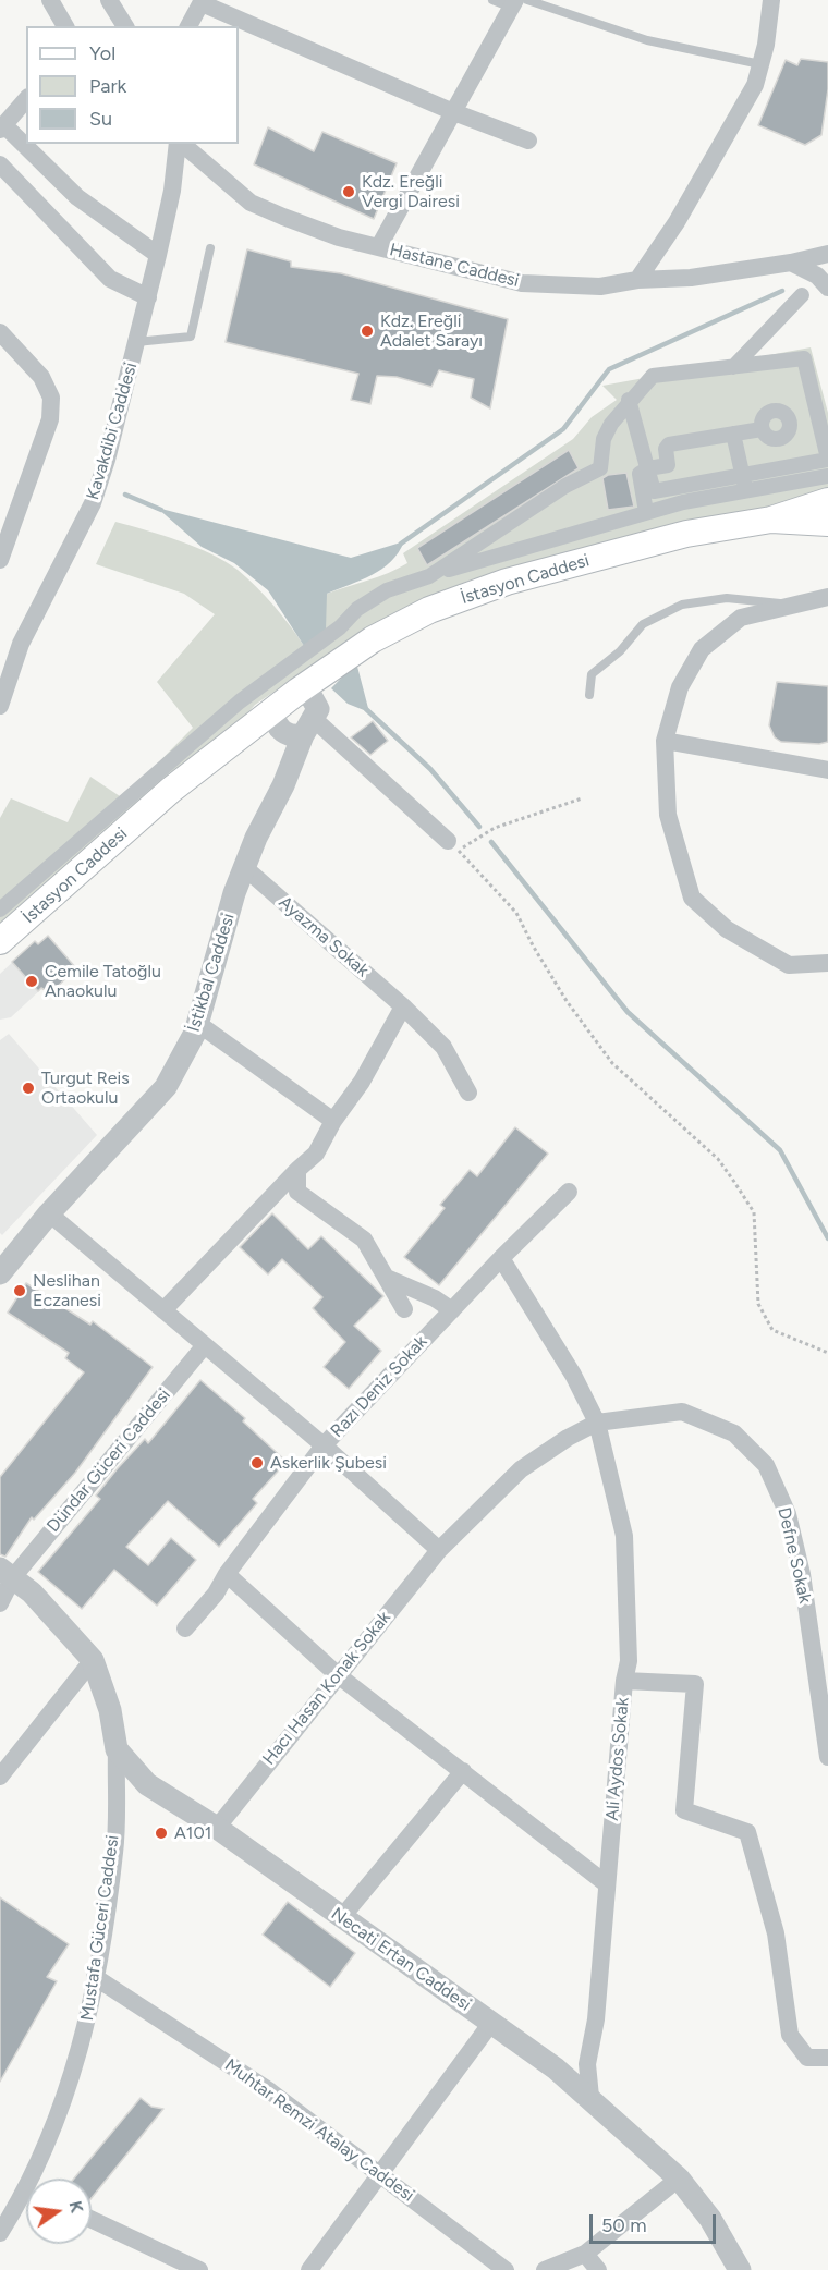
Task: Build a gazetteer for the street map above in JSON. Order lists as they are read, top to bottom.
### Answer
{
  "streets": {
    "main road": ["İstasyon Caddesi"],
    "street": [
      "Hastane Caddesi",
      "Kavakdibi Caddesi",
      "Ayazma Sokak",
      "İstikbal Caddesi",
      "Razı Deniz Sokak",
      "Dündar Güceri Caddesi",
      "Defne Sokak",
      "Hacı Hasan Konak Sokak",
      "Ali Aydos Sokak",
      "Mustafa Güceri Caddesi",
      "Necati Ertan Caddesi",
      "Muhtar Remzi Atalay Caddesi"
    ]
  },
  "crossings": [
    ["İstasyon Caddesi", "İstikbal Caddesi"],
    ["Ayazma Sokak", "İstikbal Caddesi"],
    ["Razı Deniz Sokak", "Ali Aydos Sokak"],
    ["Dündar Güceri Caddesi", "Mustafa Güceri Caddesi"],
    ["Defne Sokak", "Hacı Hasan Konak Sokak"],
    ["Defne Sokak", "Ali Aydos Sokak"],
    ["Hacı Hasan Konak Sokak", "Ali Aydos Sokak"],
    ["Hacı Hasan Konak Sokak", "Necati Ertan Caddesi"],
    ["Ali Aydos Sokak", "Necati Ertan Caddesi"],
    ["Mustafa Güceri Caddesi", "Necati Ertan Caddesi"],
    ["Mustafa Güceri Caddesi", "Muhtar Remzi Atalay Caddesi"]
  ],
  "places": [
    "Kdz. Ereğli Vergi Dairesi",
    "Kdz. Ereğli Adalet Sarayı",
    "Cemile Tatoğlu Anaokulu",
    "Turgut Reis Ortaokulu",
    "Neslihan Eczanesi",
    "Askerlik Şubesi",
    "A101"
  ],
  "legend": ["Yol", "Park", "Su"],
  "scale_bar": "50 m",
  "north": "right"
}
